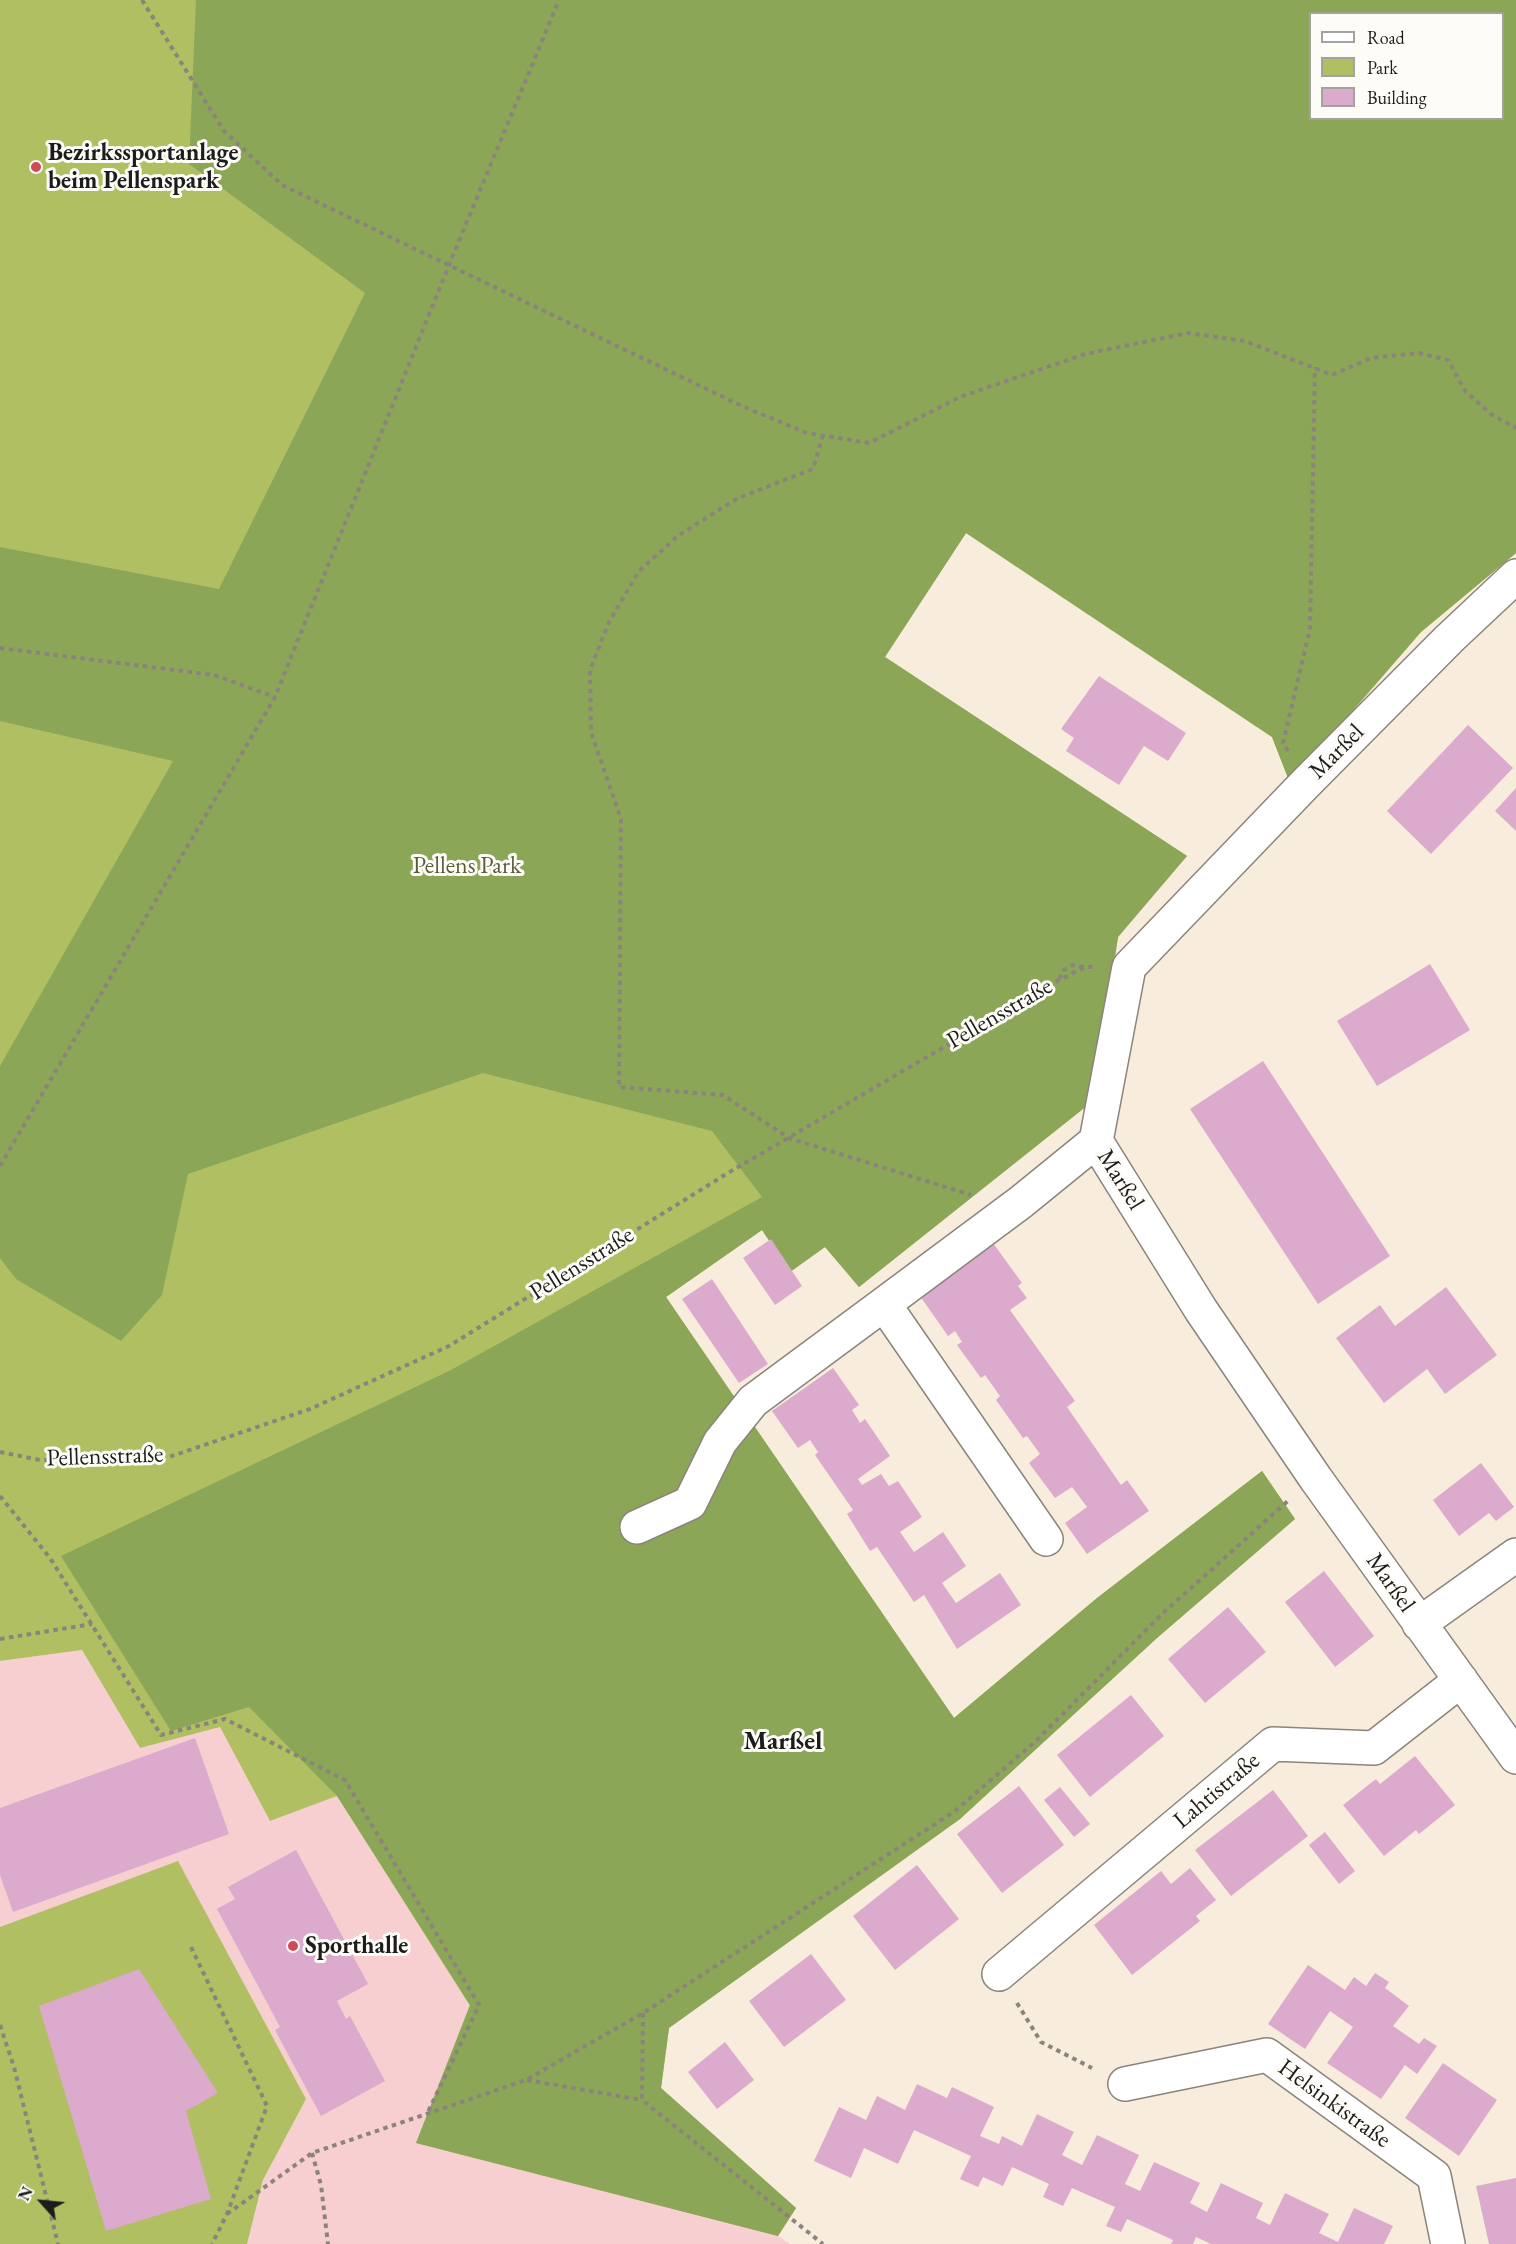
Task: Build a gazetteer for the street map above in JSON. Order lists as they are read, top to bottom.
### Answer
{
  "streets": {
    "street": ["Marßel", "Lahtistraße", "Helsinkistraße"],
    "path": ["Pellensstraße"]
  },
  "crossings": [
    ["Marßel", "Pellensstraße"],
    ["Marßel", "Lahtistraße"]
  ],
  "districts": ["Marßel"],
  "parks": ["Pellens Park"],
  "places": ["Bezirkssportanlage beim Pellenspark", "Sporthalle"],
  "legend": ["Road", "Park", "Building"],
  "north": "top left"
}
